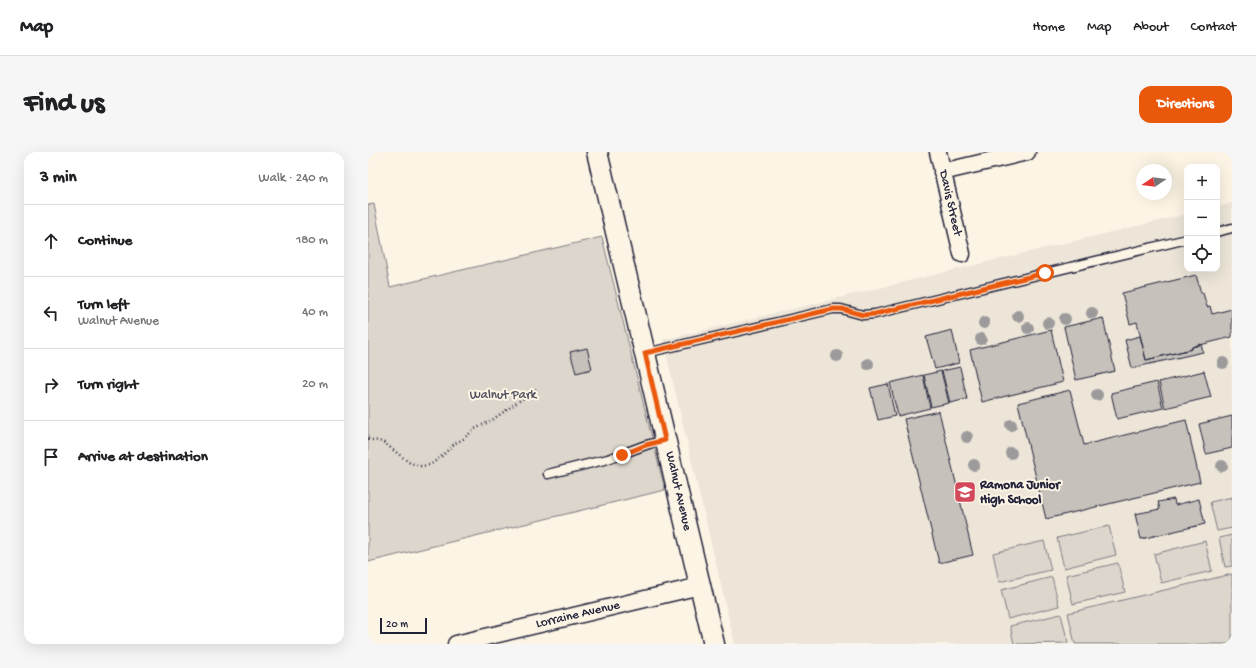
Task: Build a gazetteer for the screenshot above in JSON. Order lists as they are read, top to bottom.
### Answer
{
  "streets": {
    "street": ["Davis Street", "Walnut Avenue", "Lorraine Avenue"]
  },
  "crossings": [
    ["Walnut Avenue", "Lorraine Avenue"]
  ],
  "parks": ["Walnut Park"],
  "places": {
    "school or university": ["Ramona Junior High School"]
  },
  "scale_bar": "20 m",
  "north": "left",
  "page": {
    "header": "Map",
    "nav": [
      "Home",
      "Map",
      "About",
      "Contact"
    ],
    "buttons": "Directions",
    "title": "Find us",
    "heading": ["3 min", "Walk · 240 m"],
    "map_buttons": ["+", "−"],
    "list": [
      ["Continue", "180 m"],
      ["Turn left", "Walnut Avenue", "40 m"],
      ["Turn right", "20 m"],
      "Arrive at destination"
    ],
    "scale": "20 m"
  }
}
